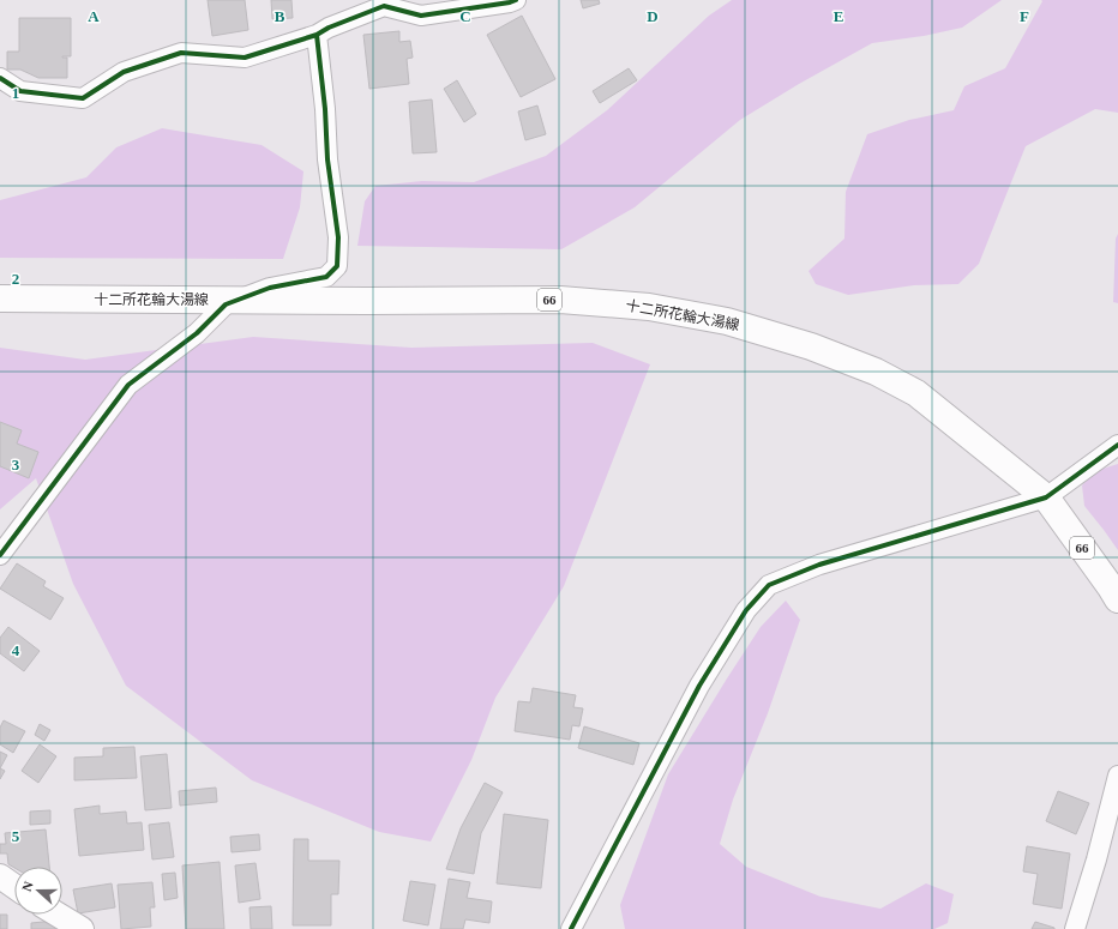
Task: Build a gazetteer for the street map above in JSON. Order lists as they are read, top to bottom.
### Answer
{
  "streets": {
    "main road": ["十二所花輪大湯線", "66"]
  },
  "north": "left",
  "grid": {
    "columns": [
      "A",
      "B",
      "C",
      "D",
      "E",
      "F"
    ],
    "rows": [
      "1",
      "2",
      "3",
      "4",
      "5"
    ]
  }
}
